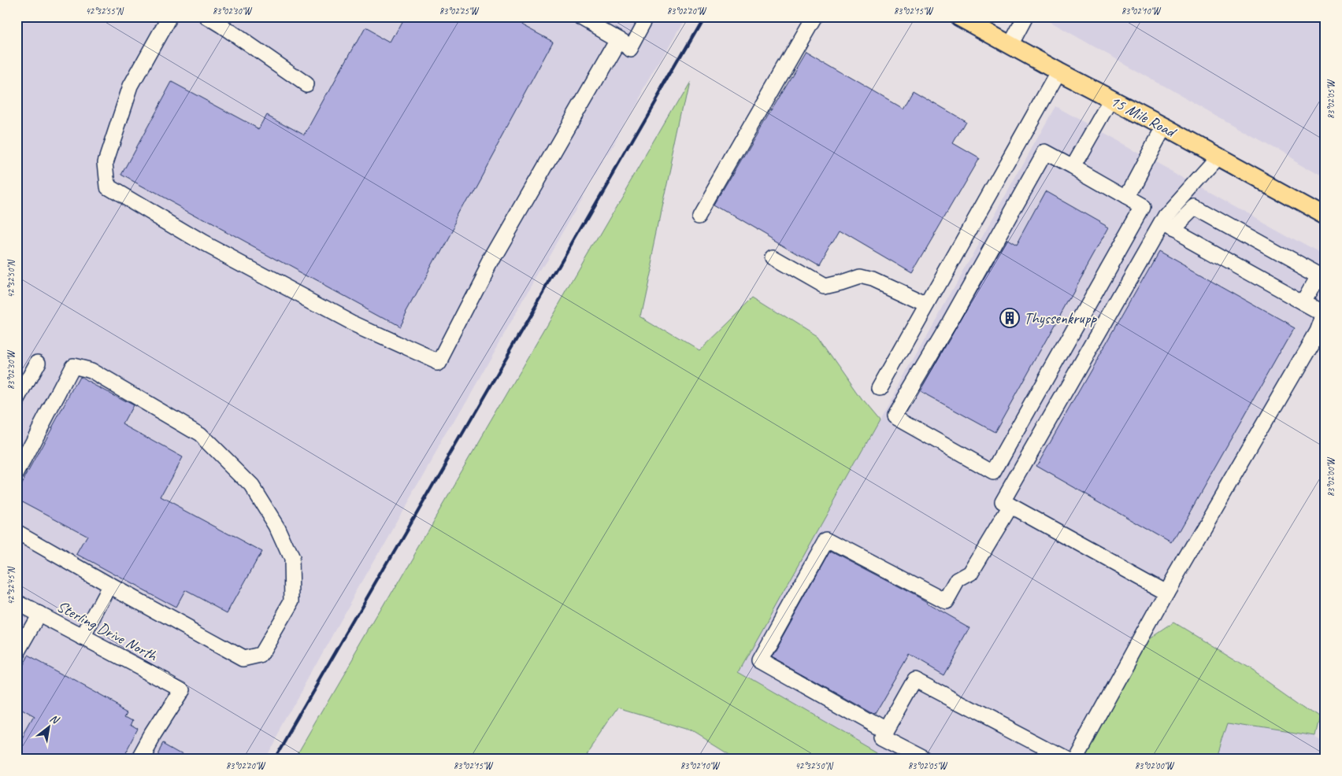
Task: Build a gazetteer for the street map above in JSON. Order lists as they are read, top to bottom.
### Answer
{
  "streets": {
    "main road": ["15 Mile Road"],
    "street": ["Sterling Drive North"]
  },
  "places": {
    "building": ["Thyssenkrupp"]
  },
  "north": "top right",
  "coordinates": [
    "42°32'55\"N",
    "83°02'30\"W",
    "83°02'25\"W",
    "83°02'20\"W",
    "83°02'15\"W",
    "83°02'10\"W",
    "83°02'05\"W",
    "42°32'50\"N",
    "83°02'00\"W",
    "42°32'45\"N"
  ]
}
